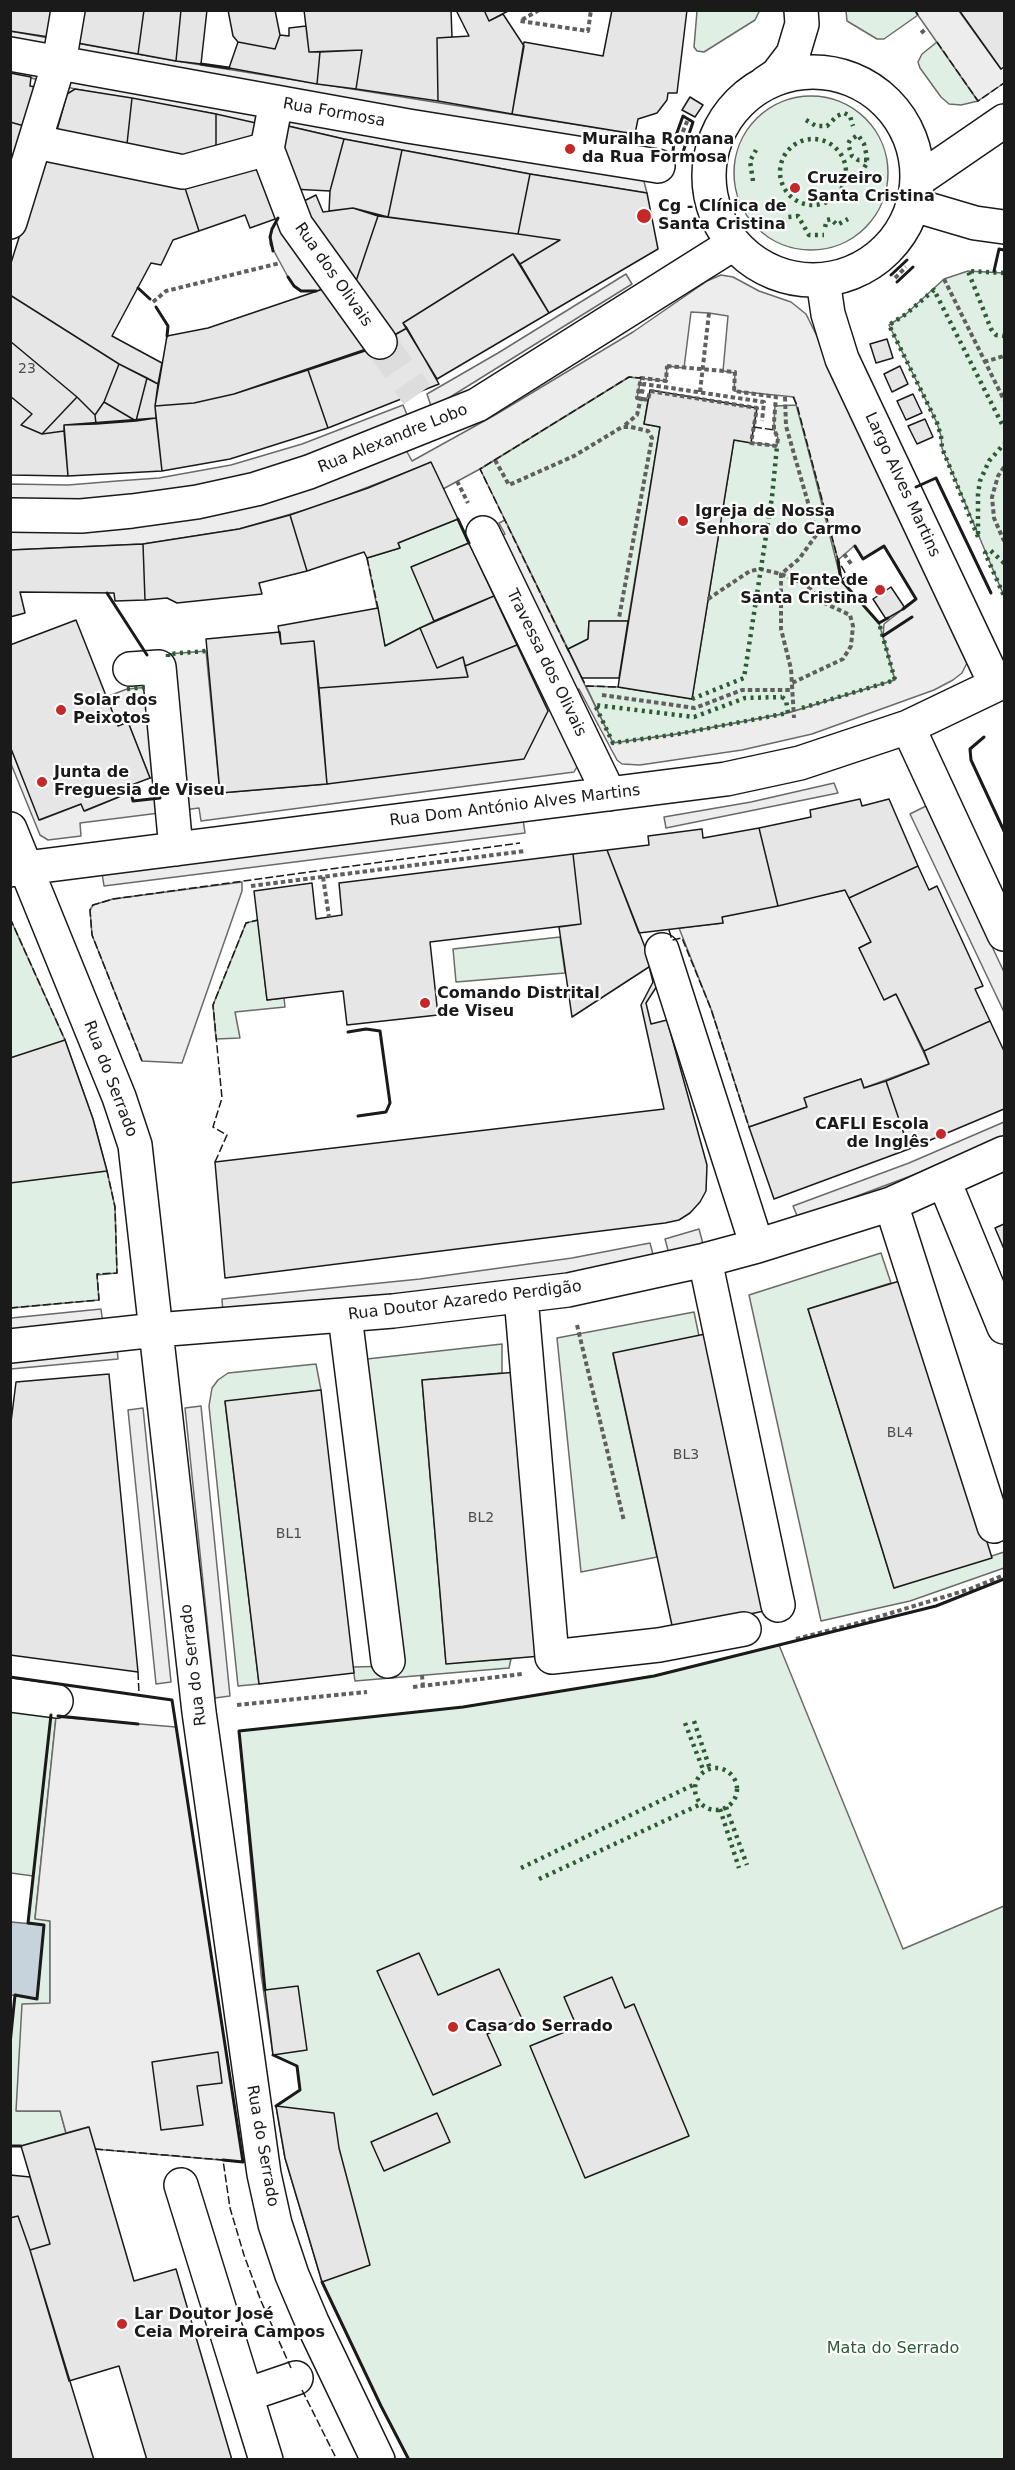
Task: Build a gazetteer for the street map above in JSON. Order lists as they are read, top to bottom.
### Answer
{
  "streets": {
    "street": [
      "Rua Formosa",
      "Rua dos Olivais",
      "Rua Alexandre Lobo",
      "Largo Alves Martins",
      "Travessa dos Olivais",
      "Rua Dom António Alves Martins",
      "Rua do Serrado",
      "Rua Doutor Azaredo Perdigão"
    ]
  },
  "crossings": [
    ["Rua Alexandre Lobo", "Largo Alves Martins"],
    ["Largo Alves Martins", "Rua Dom António Alves Martins"],
    ["Travessa dos Olivais", "Rua Dom António Alves Martins"],
    ["Rua Dom António Alves Martins", "Rua do Serrado"],
    ["Rua do Serrado", "Rua Doutor Azaredo Perdigão"]
  ],
  "parks": ["Mata do Serrado"],
  "places": [
    "Muralha Romana da Rua Formosa",
    "Cruzeiro Santa Cristina",
    "Cg - Clínica de Santa Cristina",
    "Igreja de Nossa Senhora do Carmo",
    "Fonte de Santa Cristina",
    "Solar dos Peixotos",
    "Junta de Freguesia de Viseu",
    "Comando Distrital de Viseu",
    "CAFLI Escola de Inglês",
    "Casa do Serrado",
    "Lar Doutor José Ceia Moreira Campos"
  ],
  "house_numbers": [
    "23",
    "BL4",
    "BL3",
    "BL2",
    "BL1"
  ]
}
